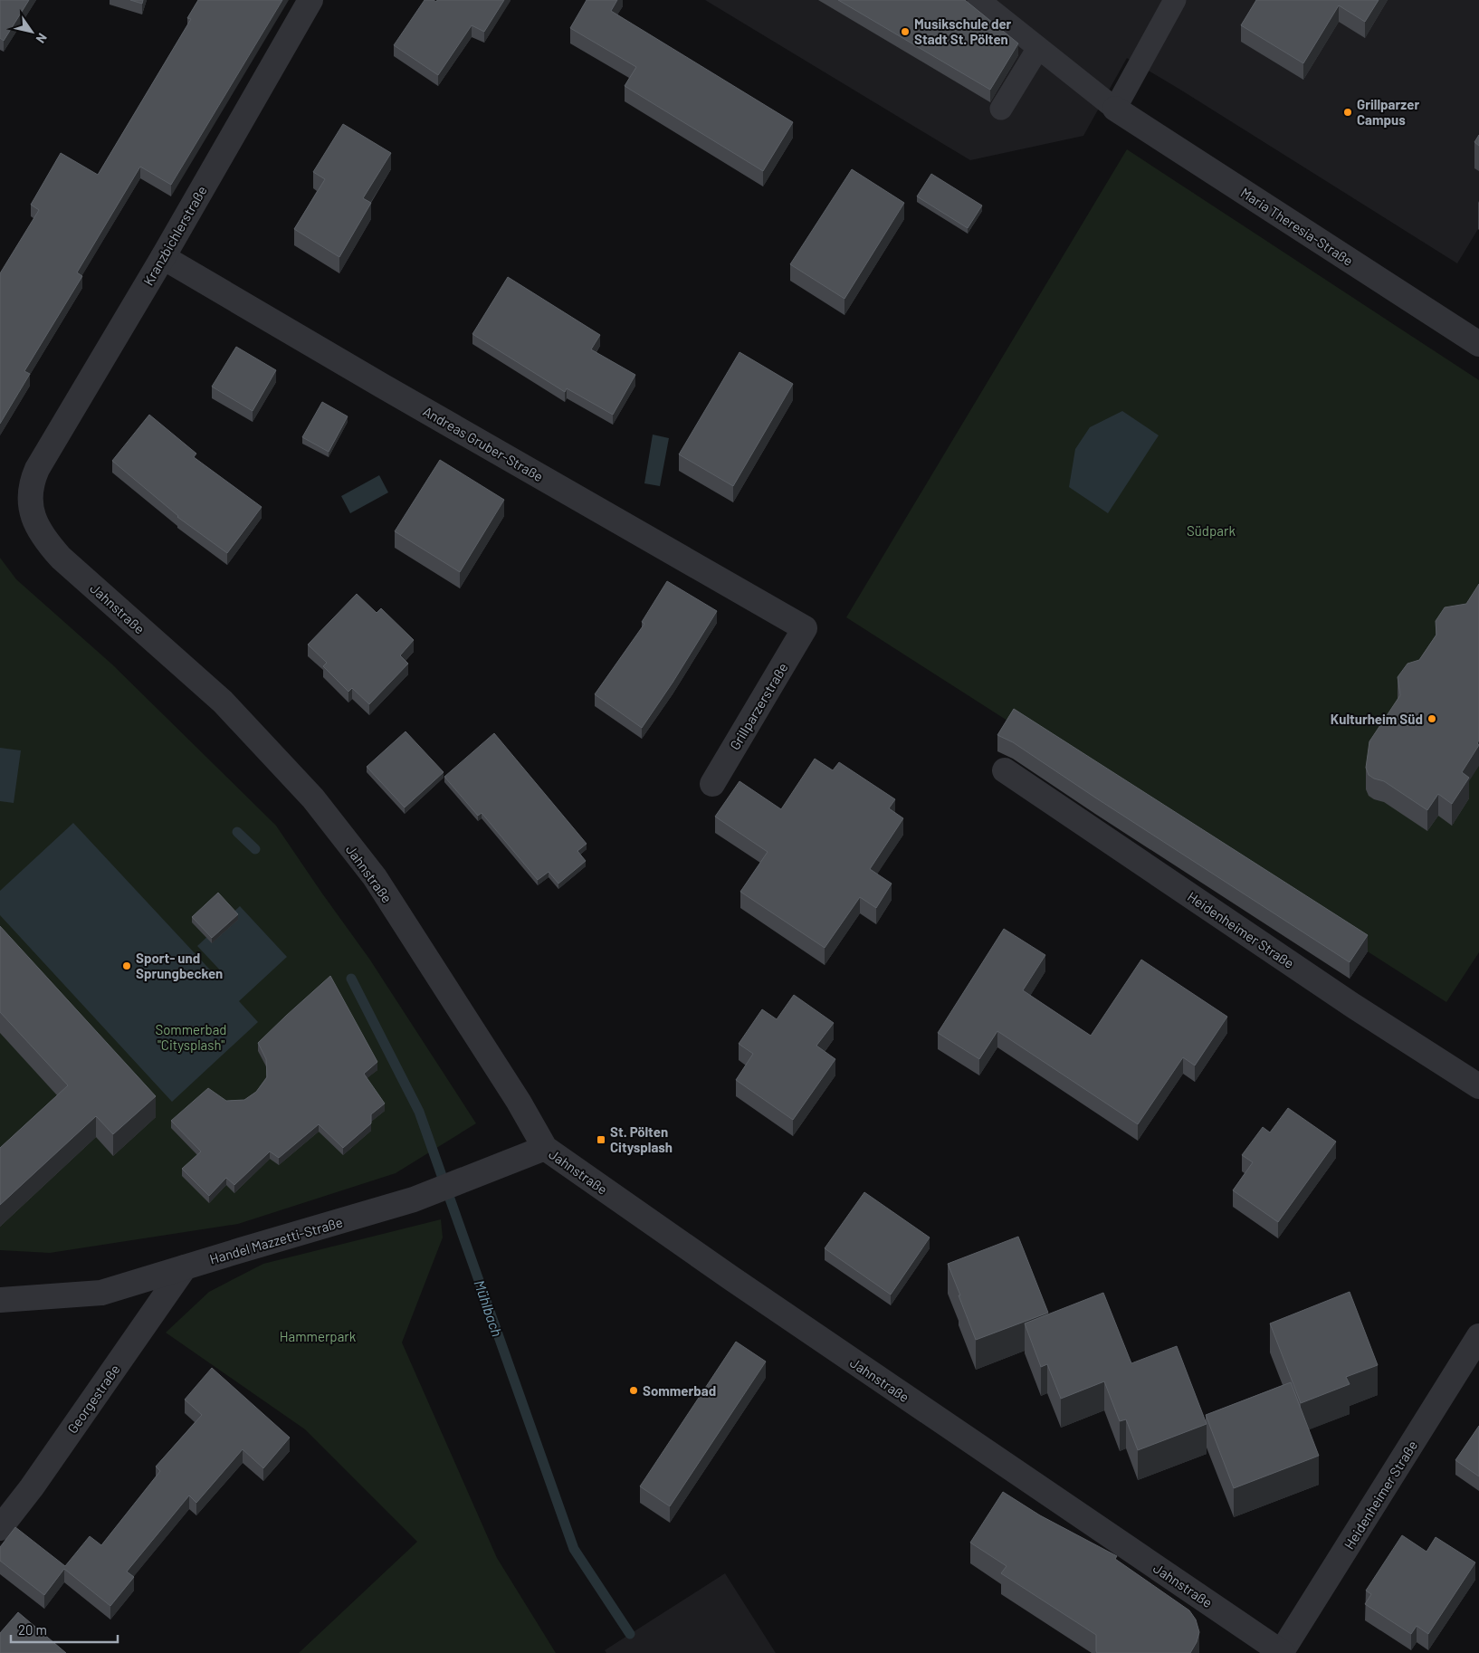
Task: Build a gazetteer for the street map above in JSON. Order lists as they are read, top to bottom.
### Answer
{
  "streets": {
    "street": [
      "Maria Theresia-Straße",
      "Kranzbichlerstraße",
      "Andreas Gruber-Straße",
      "Jahnstraße",
      "Grillparzerstraße",
      "Heidenheimer Straße",
      "Handel Mazzetti-Straße",
      "Georgestraße"
    ]
  },
  "crossings": [
    ["Kranzbichlerstraße", "Andreas Gruber-Straße"],
    ["Kranzbichlerstraße", "Jahnstraße"],
    ["Andreas Gruber-Straße", "Grillparzerstraße"],
    ["Jahnstraße", "Heidenheimer Straße"],
    ["Jahnstraße", "Handel Mazzetti-Straße"],
    ["Handel Mazzetti-Straße", "Georgestraße"]
  ],
  "water": ["Mühlbach"],
  "parks": ["Südpark", "Sommerbad \"Citysplash\"", "Hammerpark"],
  "places": {
    "other": [
      "Musikschule der Stadt St. Pölten",
      "Grillparzer Campus",
      "Kulturheim Süd",
      "Sport- und Sprungbecken",
      "Sommerbad"
    ],
    "transit": ["St. Pölten Citysplash"]
  },
  "scale_bar": "20 m",
  "north": "bottom right"
}
